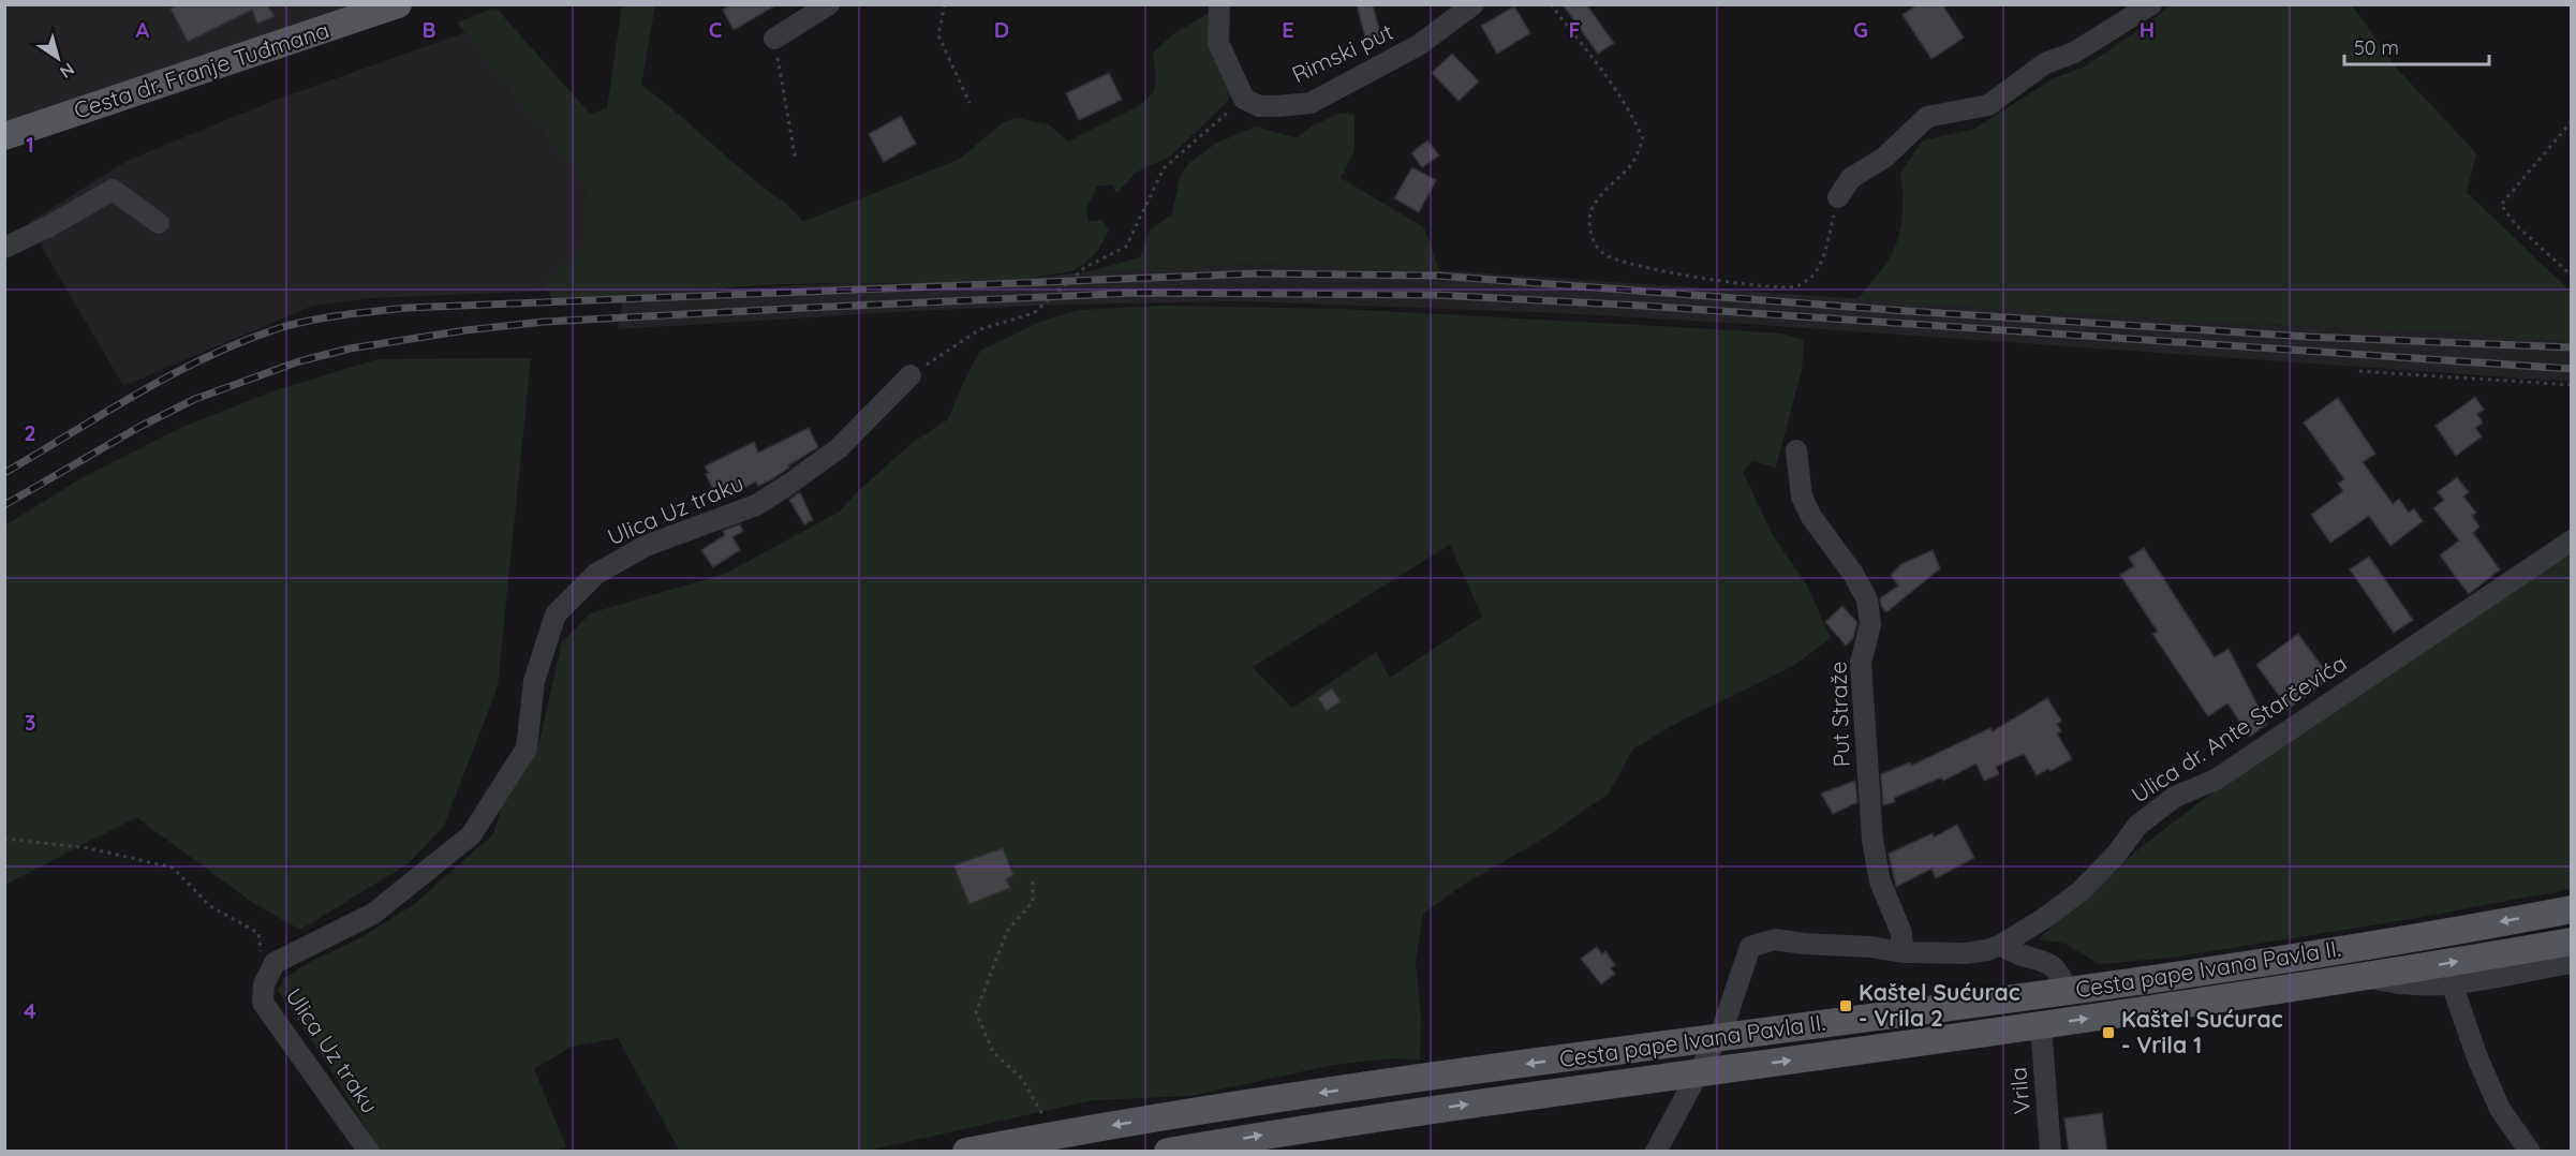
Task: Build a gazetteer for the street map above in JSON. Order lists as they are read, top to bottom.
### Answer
{
  "streets": {
    "main road": ["Cesta dr. Franje Tuđmana", "Cesta pape Ivana Pavla II."],
    "street": [
      "Rimski put",
      "Ulica Uz traku",
      "Put Straže",
      "Ulica dr. Ante Starčevića",
      "Vrila"
    ]
  },
  "crossings": [
    ["Put Straže", "Ulica dr. Ante Starčevića"],
    ["Cesta pape Ivana Pavla II.", "Vrila"]
  ],
  "places": {
    "transit": ["Kaštel Sućurac - Vrila 2", "Kaštel Sućurac - Vrila 1"]
  },
  "scale_bar": "50 m",
  "north": "bottom right",
  "grid": {
    "columns": [
      "A",
      "B",
      "C",
      "D",
      "E",
      "F",
      "G",
      "H"
    ],
    "rows": [
      "1",
      "2",
      "3",
      "4"
    ]
  }
}
